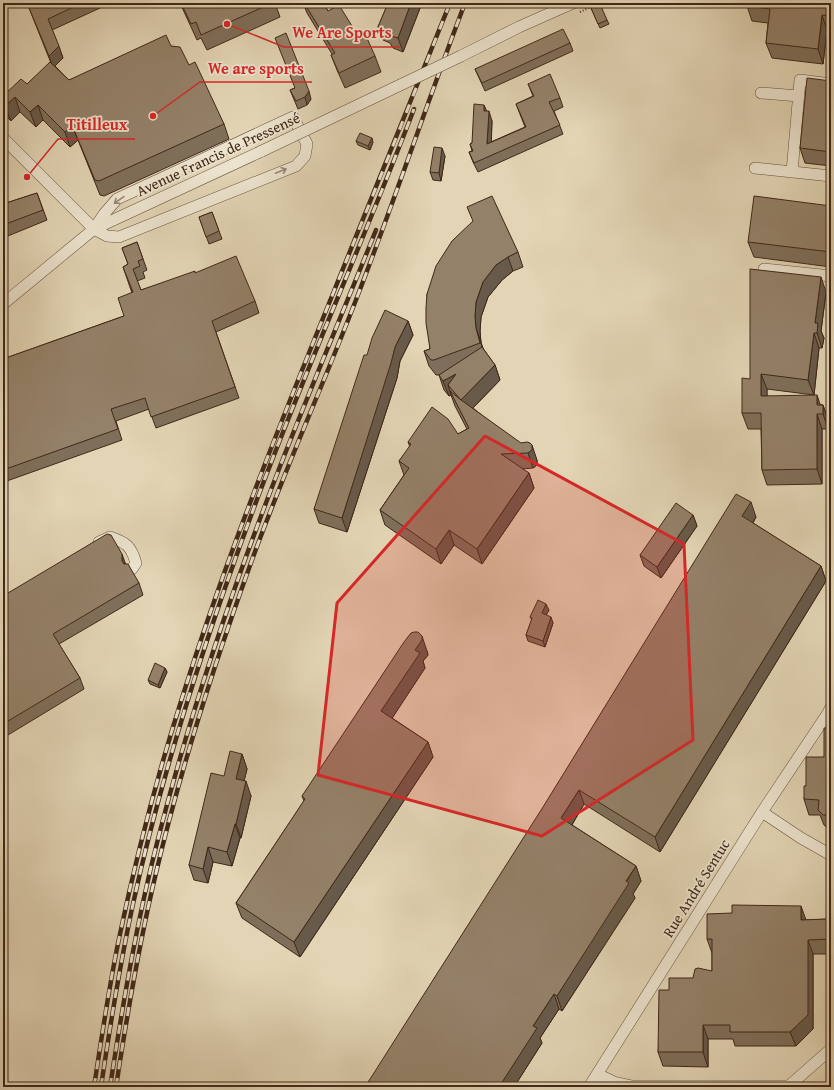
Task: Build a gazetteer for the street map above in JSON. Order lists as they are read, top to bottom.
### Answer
{
  "streets": {
    "street": ["Avenue Francis de Pressensé", "Rue André Sentuc"]
  },
  "places": ["We Are Sports", "We are sports", "Titilleux"]
}
